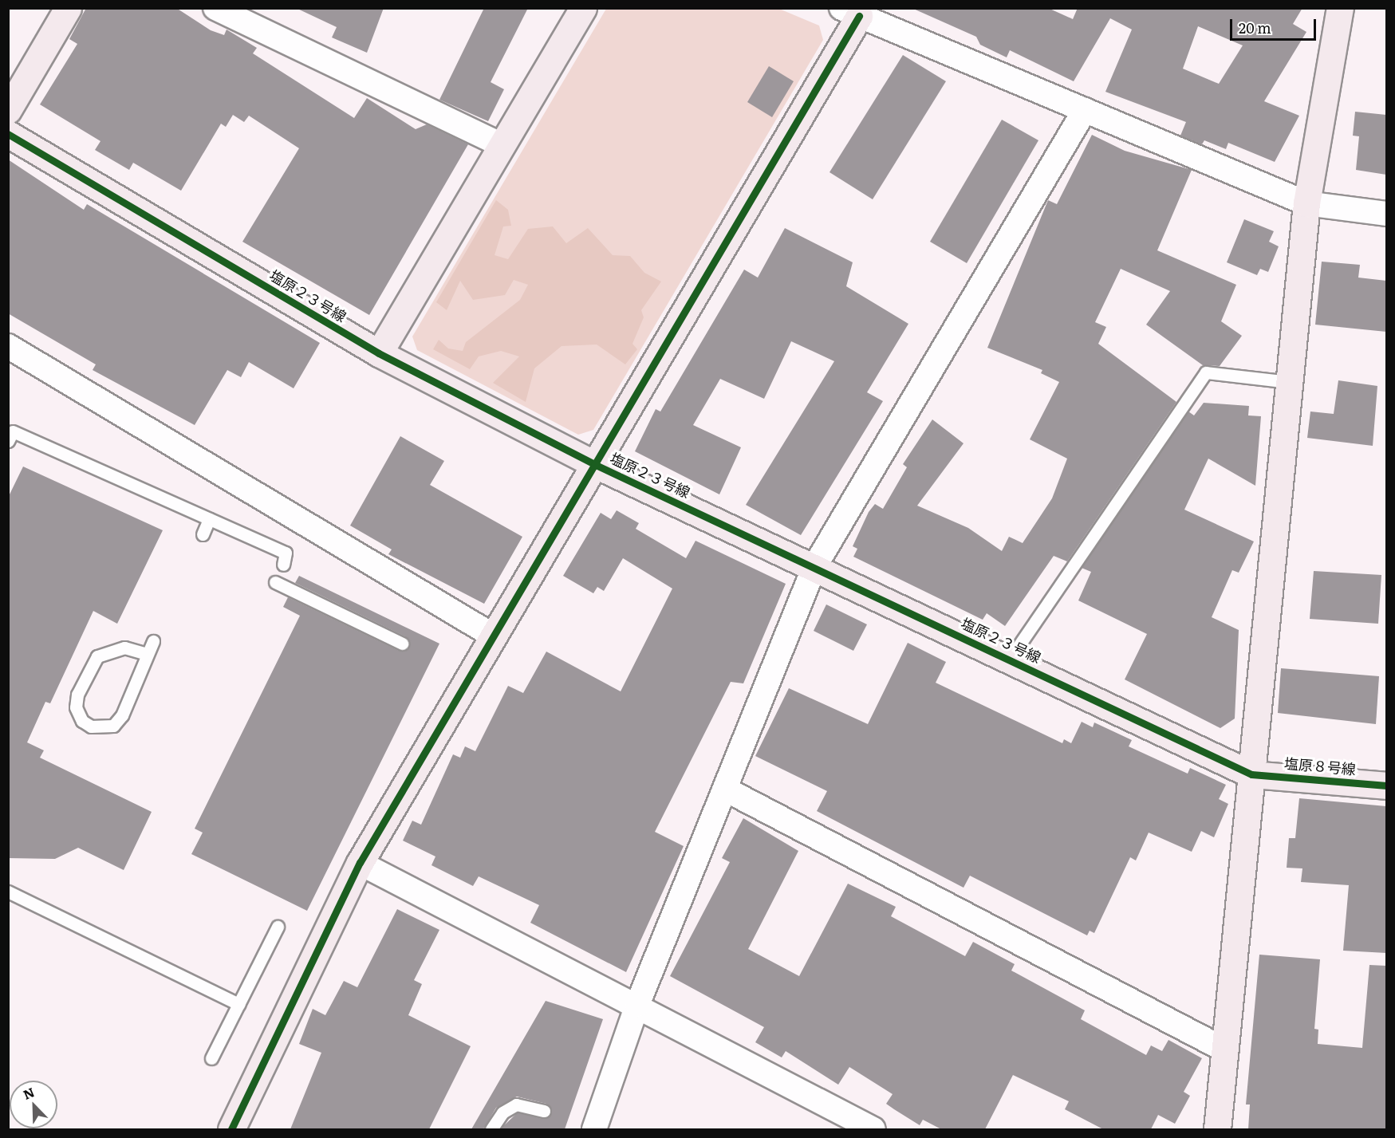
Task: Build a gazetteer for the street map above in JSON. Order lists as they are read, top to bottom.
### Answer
{
  "streets": {
    "street": ["塩原２３号線", "塩原８号線"]
  },
  "crossings": [
    ["塩原２３号線", "塩原８号線"]
  ],
  "scale_bar": "20 m",
  "north": "top left"
}
